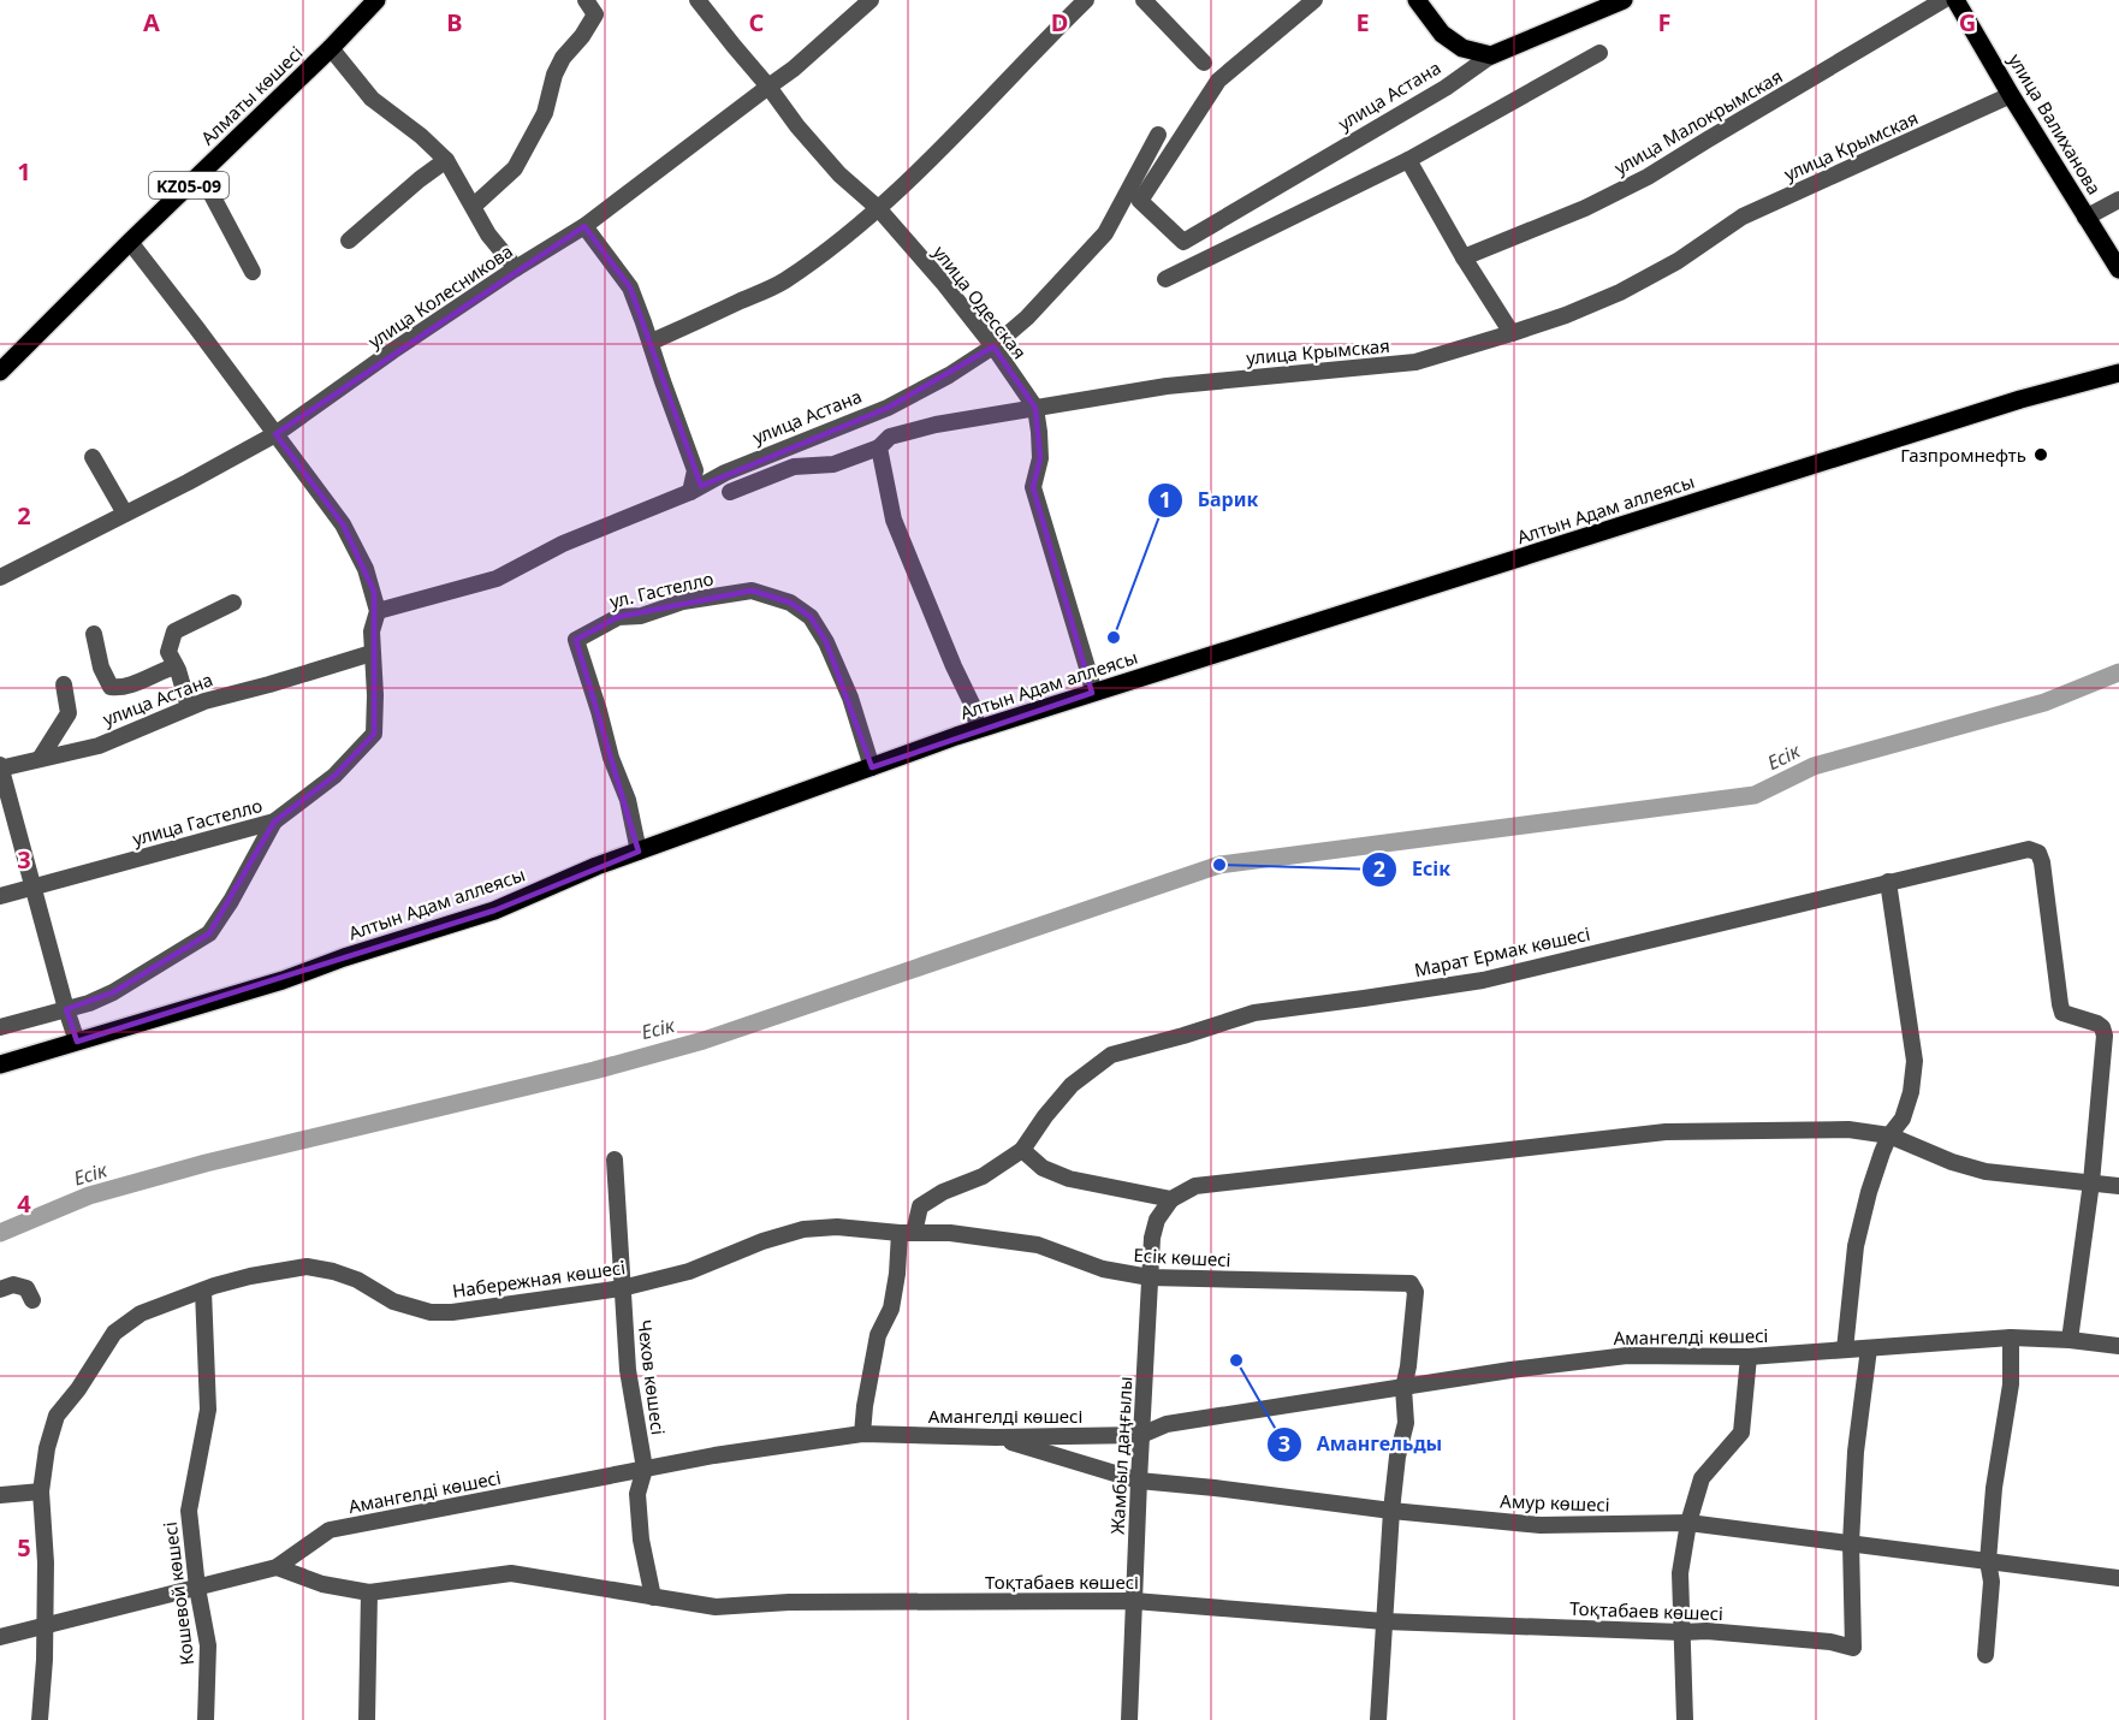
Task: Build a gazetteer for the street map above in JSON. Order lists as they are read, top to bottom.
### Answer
{
  "streets": {
    "main road": [
      "Алматы көшесі",
      "улица Астана",
      "улица Валиханова",
      "KZ05-09",
      "Алтын Адам аллеясы"
    ],
    "street": [
      "улица Малокрымская",
      "улица Крымская",
      "улица Колесникова",
      "улица Одесская",
      "ул. Гастелло",
      "улица Гастелло",
      "Марат Ермак көшесі",
      "Есік көшесі",
      "Набережная көшесі",
      "Амангелді көшесі",
      "Чехов көшесі",
      "Жамбыл даңғылы",
      "Амур көшесі",
      "Тоқтабаев көшесі",
      "Кошевой көшесі"
    ]
  },
  "crossings": [
    ["улица Астана", "улица Одесская"],
    ["улица Астана", "улица Гастелло"],
    ["улица Валиханова", "улица Крымская"],
    ["улица Крымская", "улица Одесская"],
    ["улица Колесникова", "улица Одесская"],
    ["улица Одесская", "Алтын Адам аллеясы"],
    ["Алтын Адам аллеясы", "ул. Гастелло"],
    ["Есік көшесі", "Набережная көшесі"],
    ["Есік көшесі", "Амангелді көшесі"],
    ["Есік көшесі", "Жамбыл даңғылы"],
    ["Набережная көшесі", "Амангелді көшесі"],
    ["Набережная көшесі", "Чехов көшесі"],
    ["Набережная көшесі", "Кошевой көшесі"],
    ["Амангелді көшесі", "Чехов көшесі"],
    ["Амангелді көшесі", "Жамбыл даңғылы"],
    ["Амангелді көшесі", "Амур көшесі"],
    ["Амангелді көшесі", "Тоқтабаев көшесі"],
    ["Амангелді көшесі", "Кошевой көшесі"],
    ["Чехов көшесі", "Тоқтабаев көшесі"],
    ["Жамбыл даңғылы", "Амур көшесі"],
    ["Жамбыл даңғылы", "Тоқтабаев көшесі"],
    ["Амур көшесі", "Тоқтабаев көшесі"]
  ],
  "water": ["Есік"],
  "places": [
    "Газпромнефть",
    "Барик",
    "Есік",
    "Амангельды"
  ],
  "grid": {
    "columns": [
      "A",
      "B",
      "C",
      "D",
      "E",
      "F",
      "G"
    ],
    "rows": [
      "1",
      "2",
      "3",
      "4",
      "5"
    ]
  }
}
